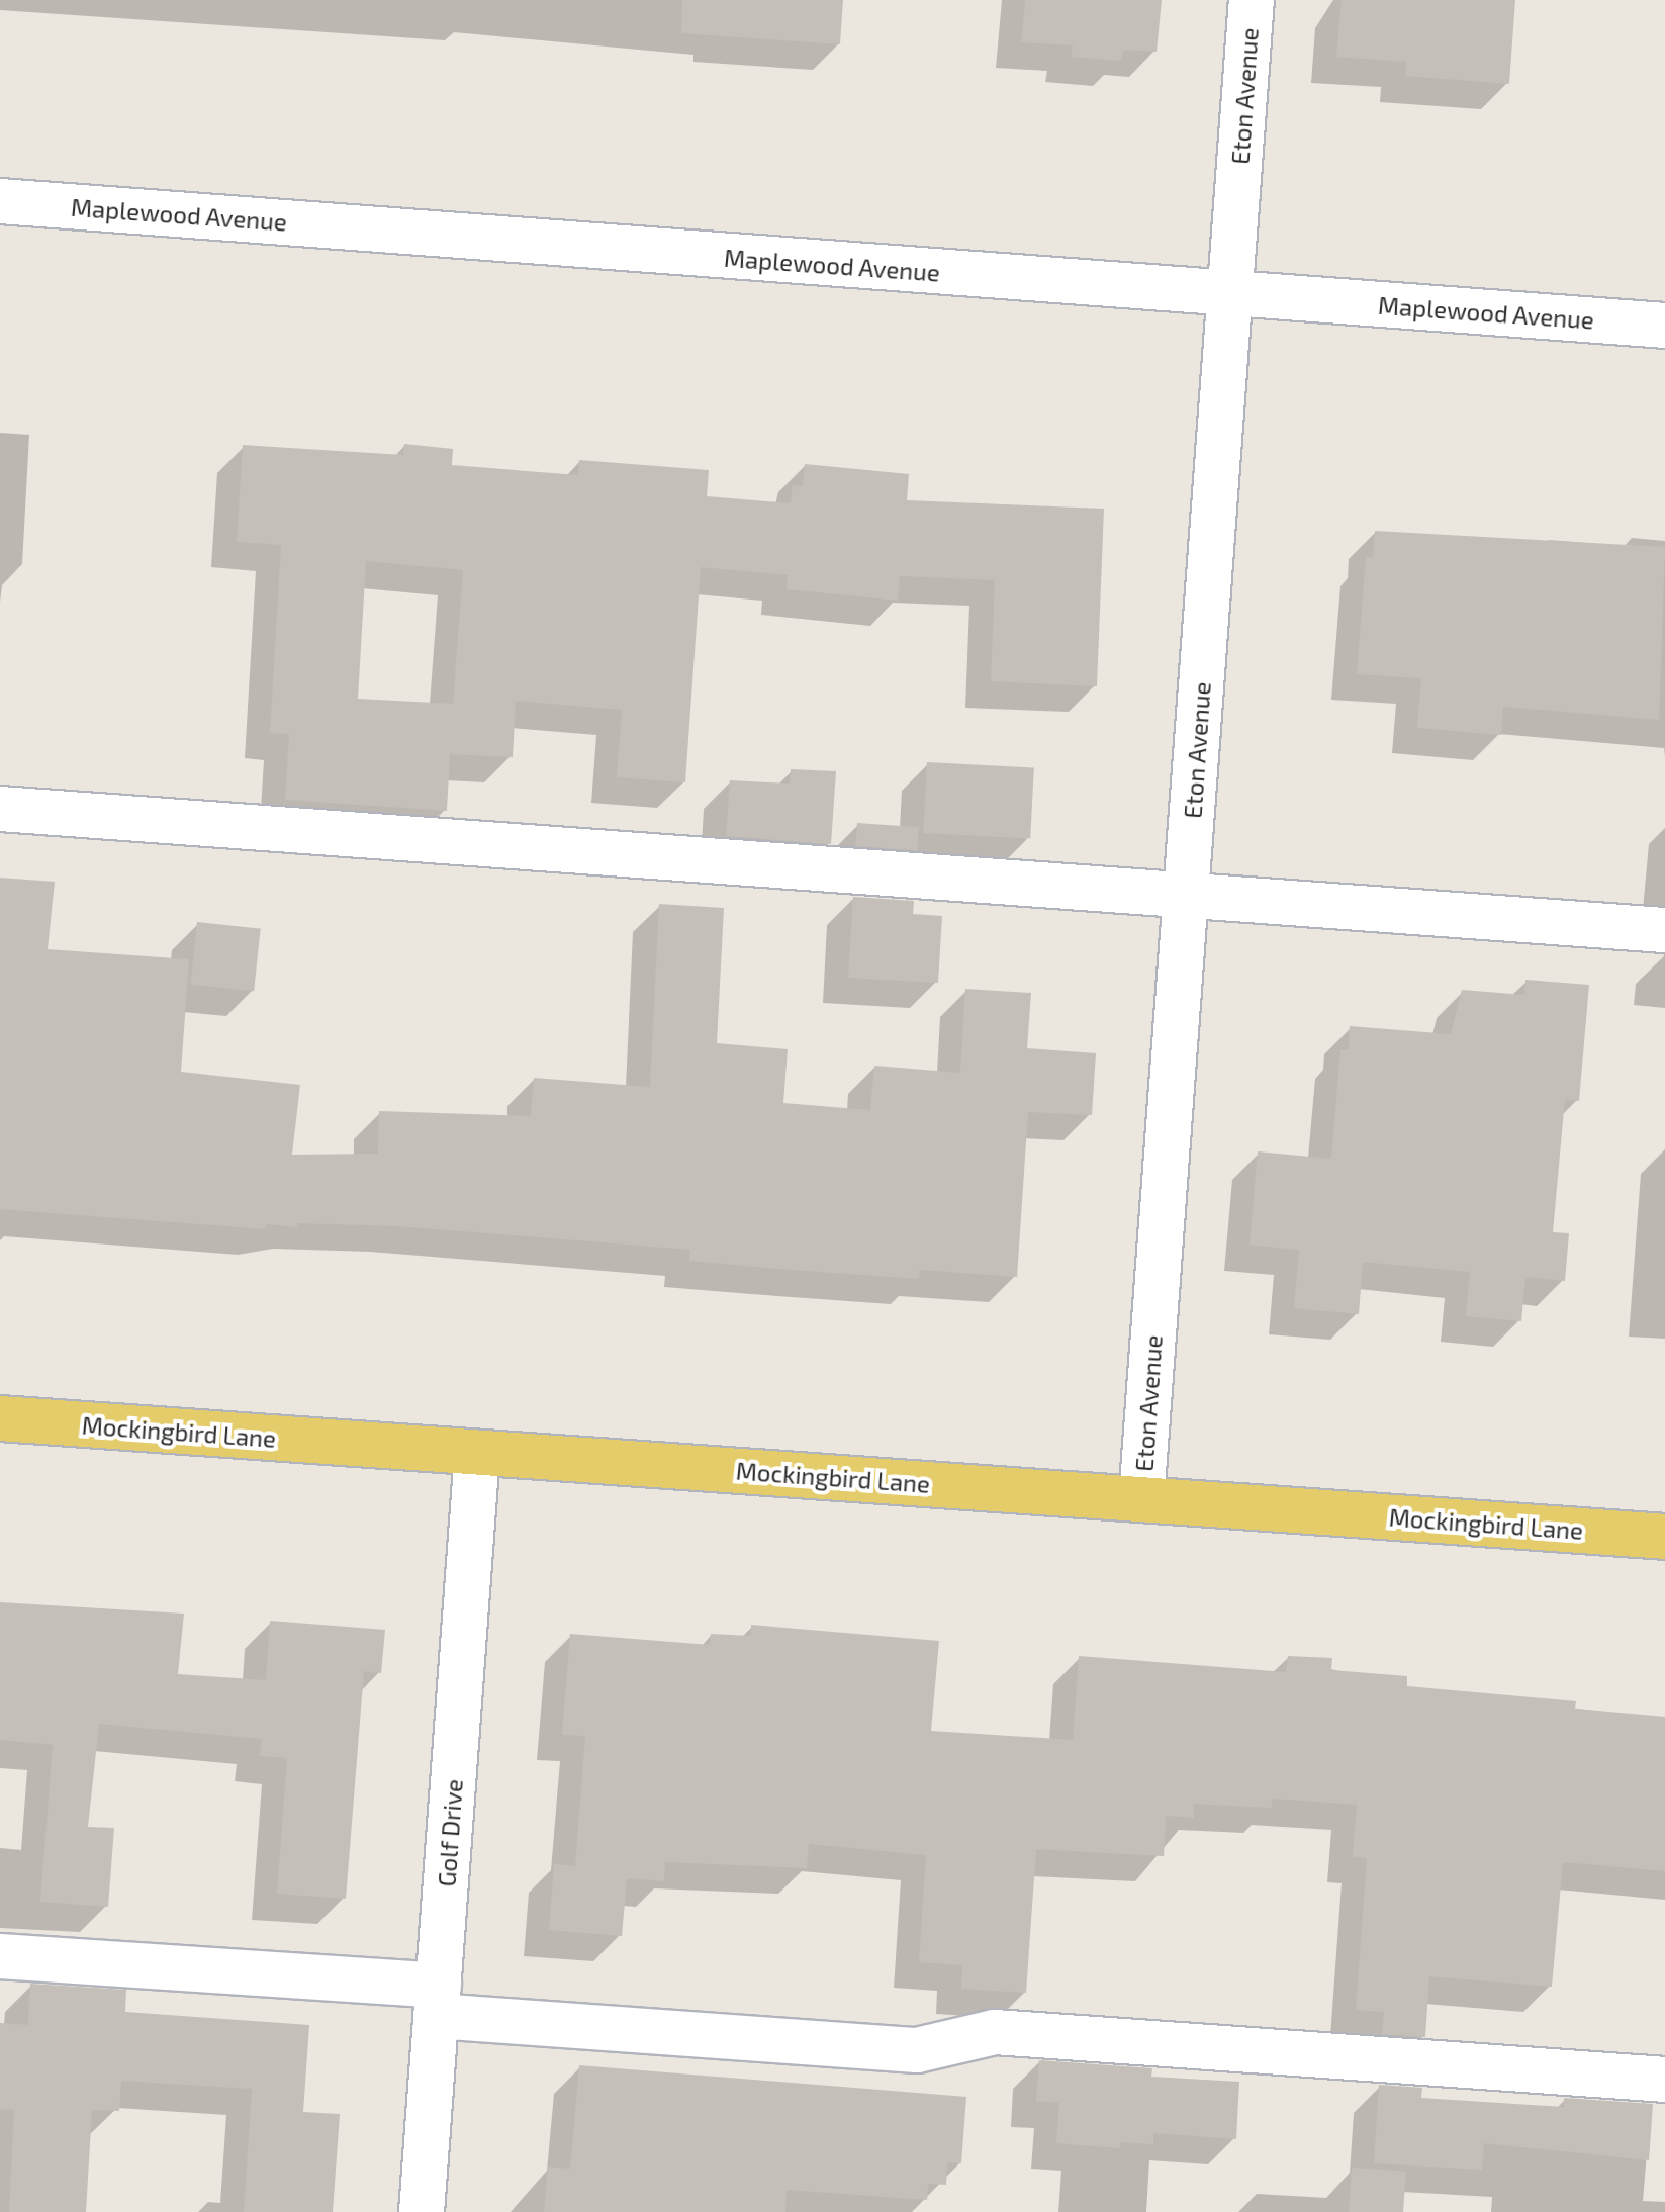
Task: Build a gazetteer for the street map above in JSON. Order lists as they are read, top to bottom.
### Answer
{
  "streets": {
    "main road": ["Mockingbird Lane"],
    "street": ["Eton Avenue", "Maplewood Avenue", "Golf Drive"]
  },
  "crossings": [
    ["Eton Avenue", "Maplewood Avenue"],
    ["Eton Avenue", "Mockingbird Lane"],
    ["Mockingbird Lane", "Golf Drive"]
  ]
}
